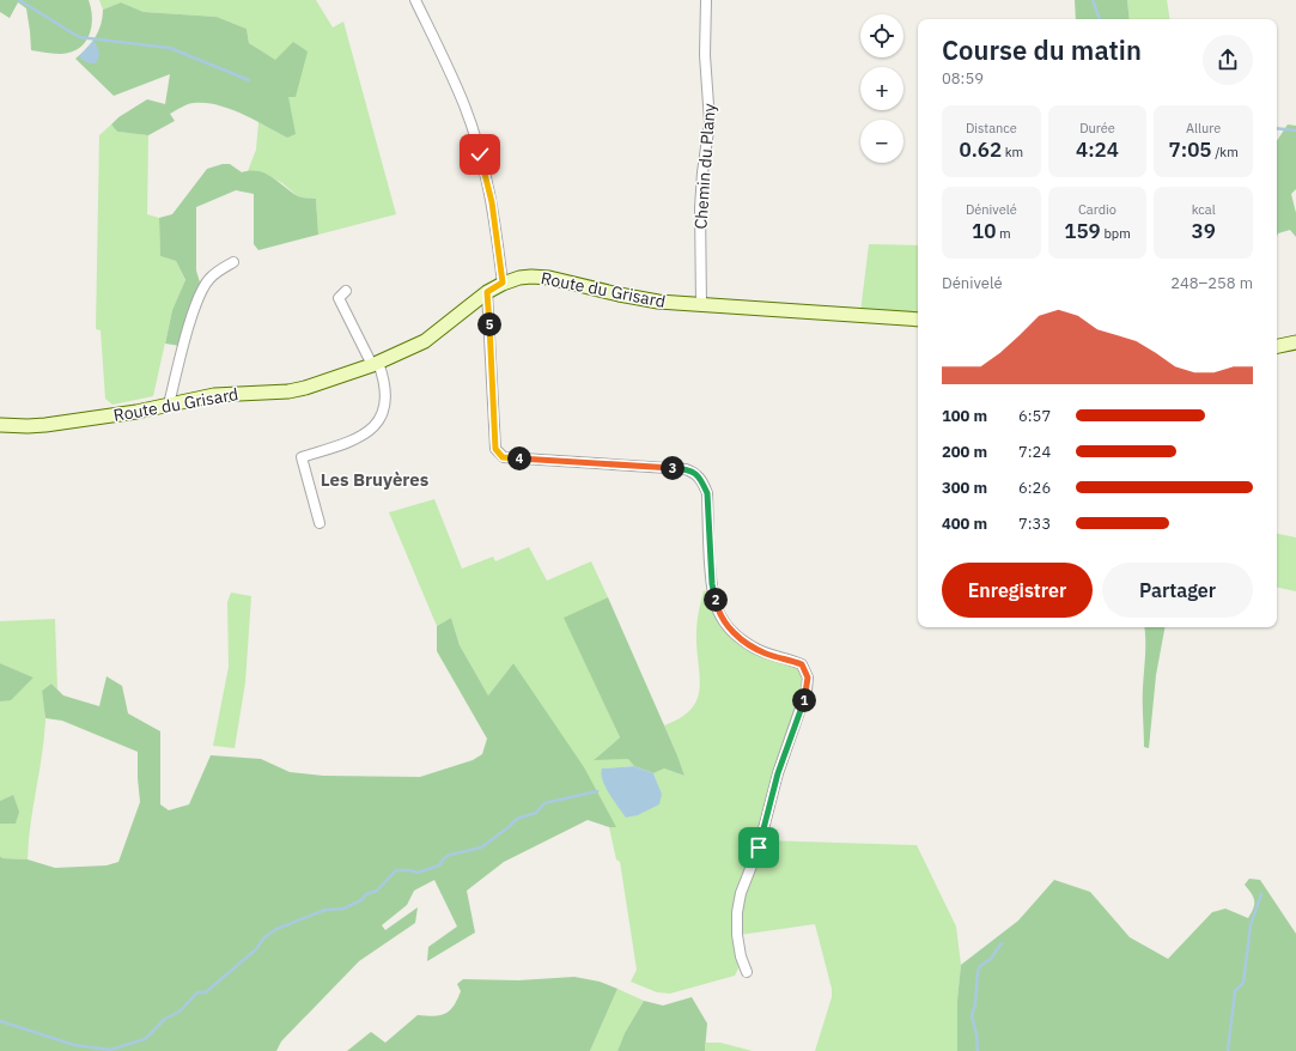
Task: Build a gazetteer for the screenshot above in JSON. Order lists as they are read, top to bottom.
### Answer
{
  "streets": {
    "street": ["Chemin du Plany", "Route du Grisard"]
  },
  "crossings": [
    ["Chemin du Plany", "Route du Grisard"]
  ],
  "districts": ["Les Bruyères"],
  "page": {
    "map_buttons": ["+", "−"],
    "heading": ["Course du matin", "08:59"],
    "stats": [
      ["Distance", "0.62 km"],
      ["Durée", "4:24"],
      ["Allure", "7:05 /km"],
      ["Dénivelé", "10 m"],
      ["Cardio", "159 bpm"],
      ["kcal", "39"]
    ],
    "chart": ["Dénivelé", "248–258 m"],
    "pins": [
      "5",
      "4",
      "3",
      "2",
      "1"
    ],
    "list": [
      {
        "name": "100 m",
        "note": "6:57"
      },
      {
        "name": "200 m",
        "note": "7:24"
      },
      {
        "name": "300 m",
        "note": "6:26"
      },
      {
        "name": "400 m",
        "note": "7:33"
      }
    ],
    "buttons": ["Enregistrer", "Partager"]
  }
}
